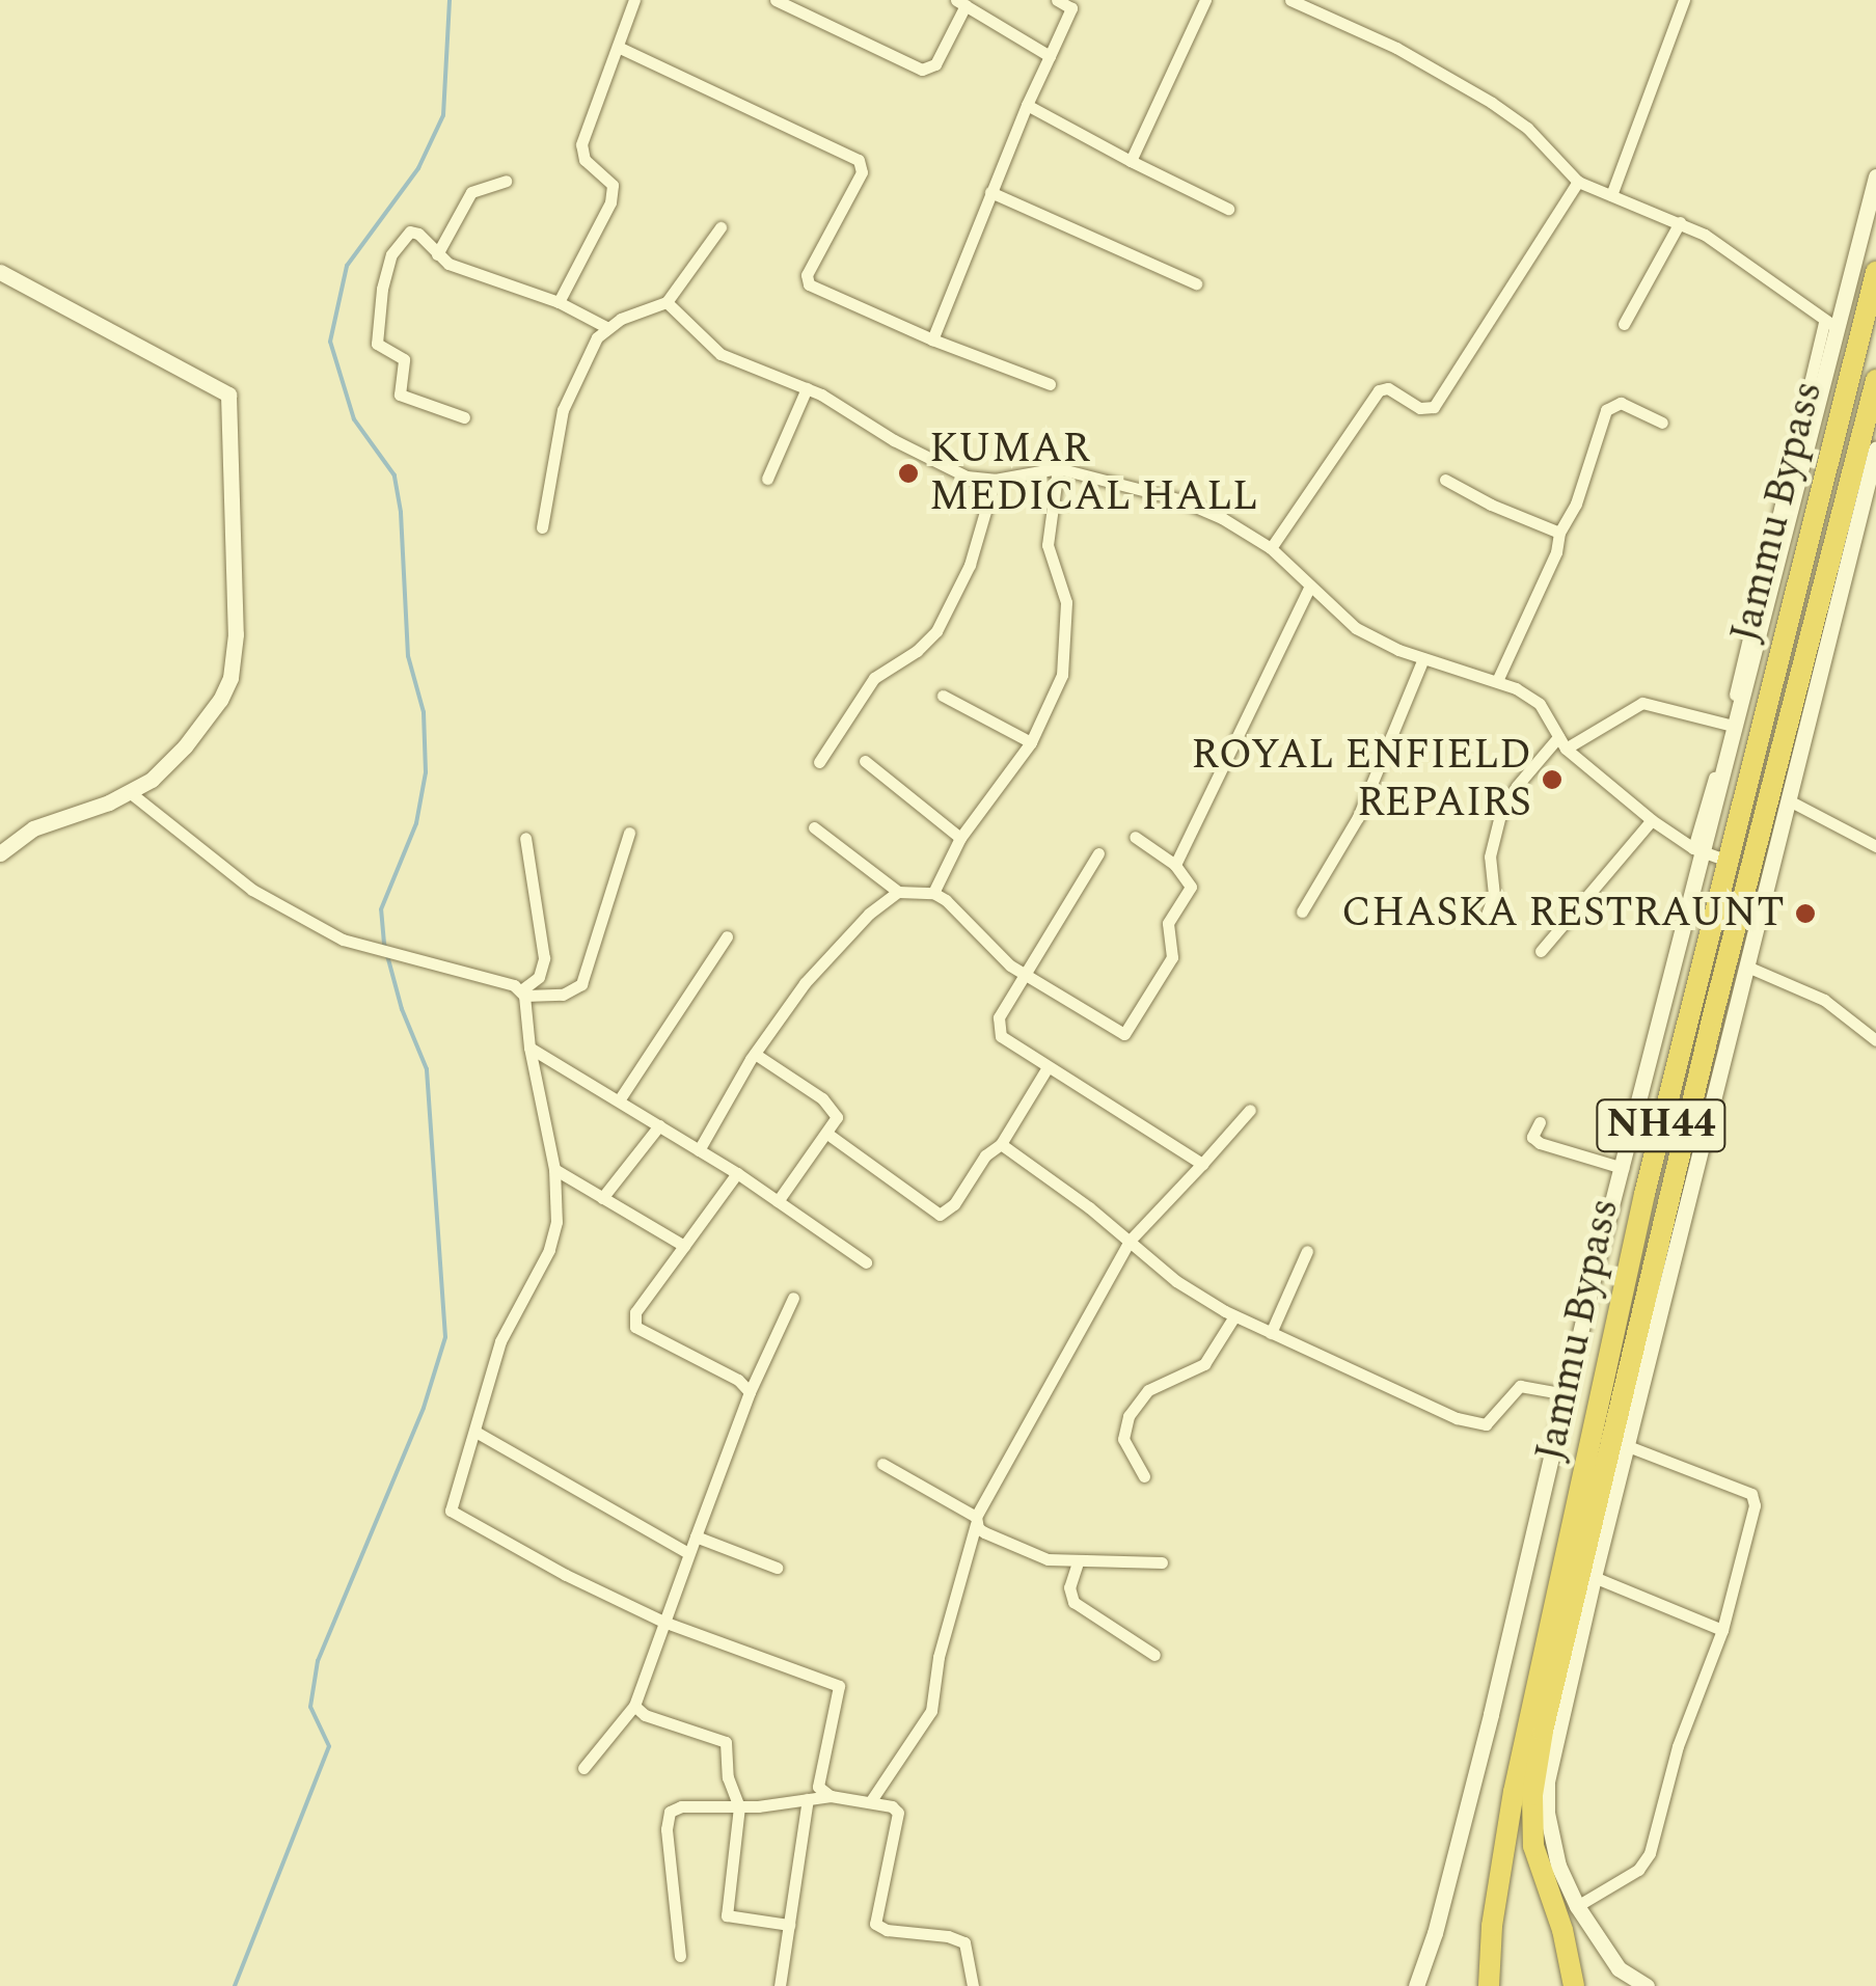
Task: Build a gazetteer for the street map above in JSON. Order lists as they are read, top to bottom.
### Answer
{
  "streets": {
    "highway": ["Jammu Bypass", "NH44"]
  },
  "places": ["KUMAR MEDICAL HALL", "ROYAL ENFIELD REPAIRS", "CHASKA RESTRAUNT"]
}
